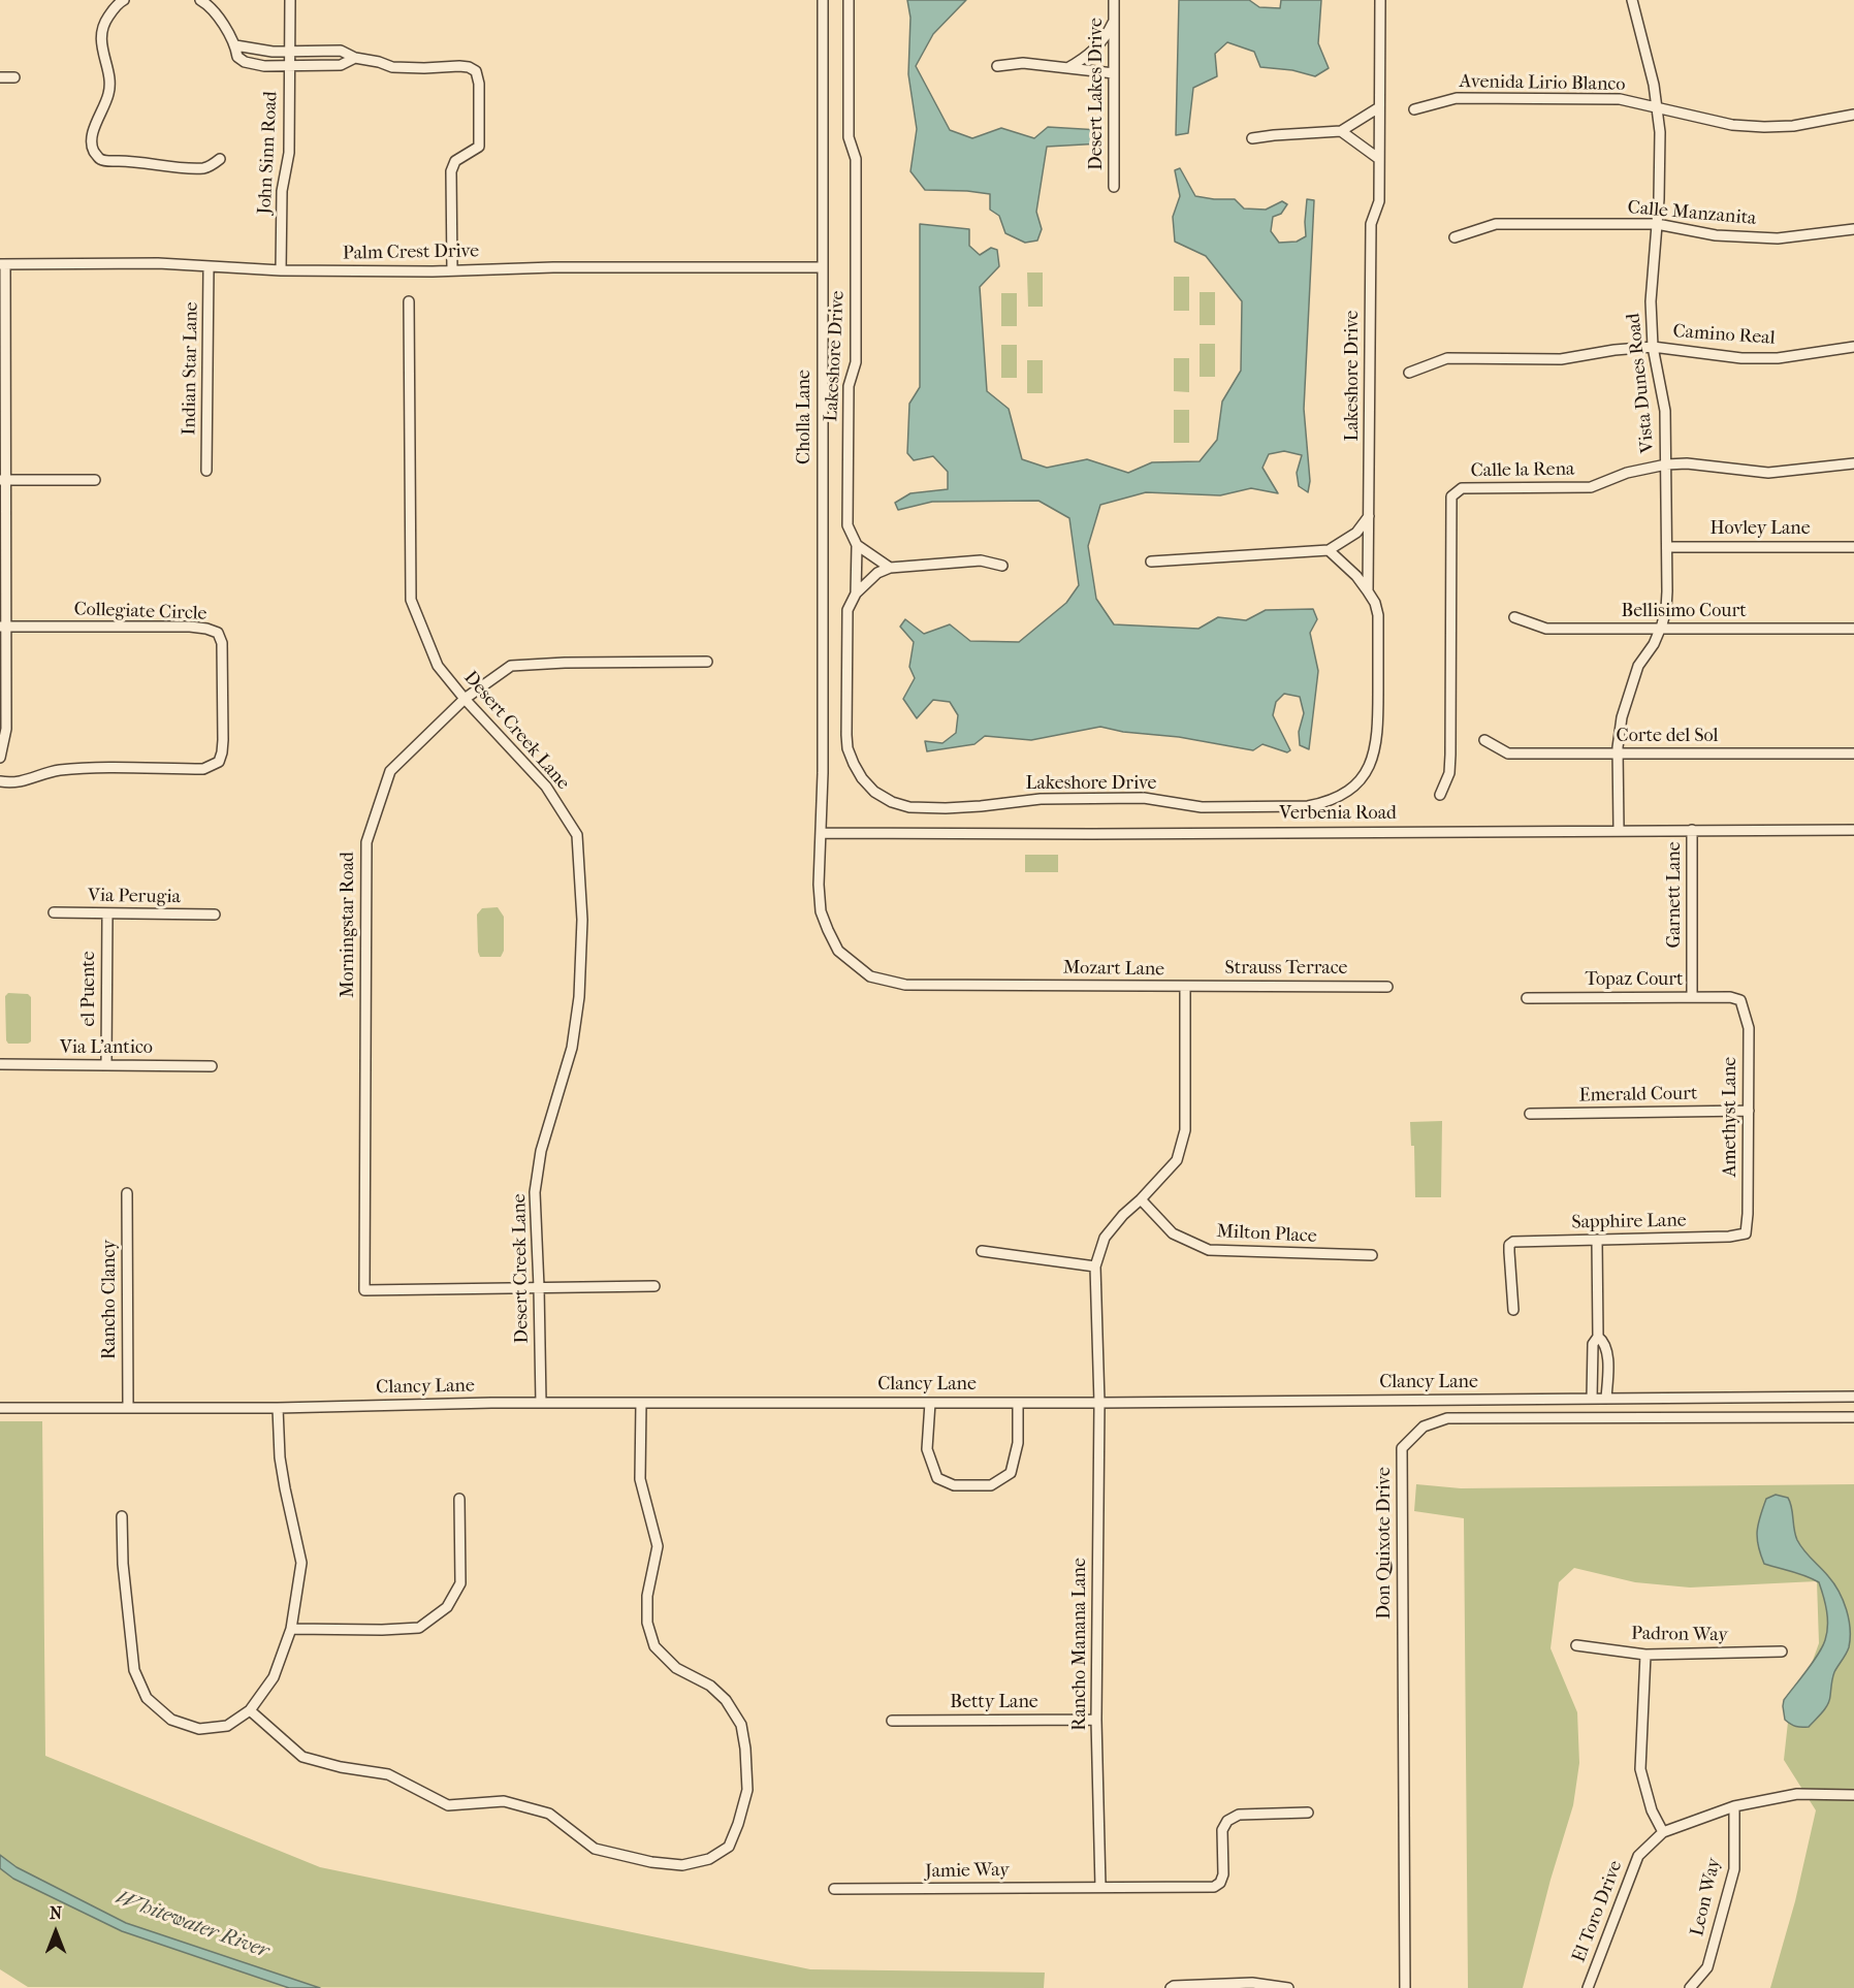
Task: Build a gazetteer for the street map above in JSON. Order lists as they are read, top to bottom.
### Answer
{
  "streets": {
    "street": [
      "Avenida Lirio Blanco",
      "Desert Lakes Drive",
      "John Sinn Road",
      "Calle Manzanita",
      "Palm Crest Drive",
      "Camino Real",
      "Lakeshore Drive",
      "Indian Star Lane",
      "Vista Dunes Road",
      "Cholla Lane",
      "Calle la Rena",
      "Hovley Lane",
      "Collegiate Circle",
      "Bellisimo Court",
      "Desert Creek Lane",
      "Corte del Sol",
      "Verbenia Road",
      "Garnett Lane",
      "Via Perugia",
      "Morningstar Road",
      "Mozart Lane",
      "Strauss Terrace",
      "Topaz Court",
      "el Puente",
      "Via L'antico",
      "Emerald Court",
      "Amethyst Lane",
      "Sapphire Lane",
      "Milton Place",
      "Rancho Clancy",
      "Clancy Lane",
      "Don Quixote Drive",
      "Padron Way",
      "Rancho Manana Lane",
      "Betty Lane",
      "Jamie Way",
      "Leon Way",
      "El Toro Drive"
    ]
  },
  "crossings": [
    ["Avenida Lirio Blanco", "Vista Dunes Road"],
    ["John Sinn Road", "Palm Crest Drive"],
    ["Calle Manzanita", "Vista Dunes Road"],
    ["Palm Crest Drive", "Indian Star Lane"],
    ["Palm Crest Drive", "Cholla Lane"],
    ["Camino Real", "Vista Dunes Road"],
    ["Vista Dunes Road", "Calle la Rena"],
    ["Vista Dunes Road", "Hovley Lane"],
    ["Vista Dunes Road", "Bellisimo Court"],
    ["Vista Dunes Road", "Corte del Sol"],
    ["Vista Dunes Road", "Verbenia Road"],
    ["Cholla Lane", "Verbenia Road"],
    ["Cholla Lane", "Mozart Lane"],
    ["Desert Creek Lane", "Morningstar Road"],
    ["Desert Creek Lane", "Clancy Lane"],
    ["Verbenia Road", "Garnett Lane"],
    ["Verbenia Road", "Mozart Lane"],
    ["Garnett Lane", "Topaz Court"],
    ["Via Perugia", "el Puente"],
    ["Mozart Lane", "Strauss Terrace"],
    ["Mozart Lane", "Milton Place"],
    ["Mozart Lane", "Clancy Lane"],
    ["Mozart Lane", "Rancho Manana Lane"],
    ["Topaz Court", "Amethyst Lane"],
    ["el Puente", "Via L'antico"],
    ["Emerald Court", "Amethyst Lane"],
    ["Amethyst Lane", "Sapphire Lane"],
    ["Rancho Clancy", "Clancy Lane"],
    ["Clancy Lane", "Rancho Manana Lane"],
    ["Rancho Manana Lane", "Betty Lane"],
    ["Rancho Manana Lane", "Jamie Way"],
    ["Leon Way", "El Toro Drive"]
  ],
  "water": ["Whitewater River"],
  "north": "top"
}
